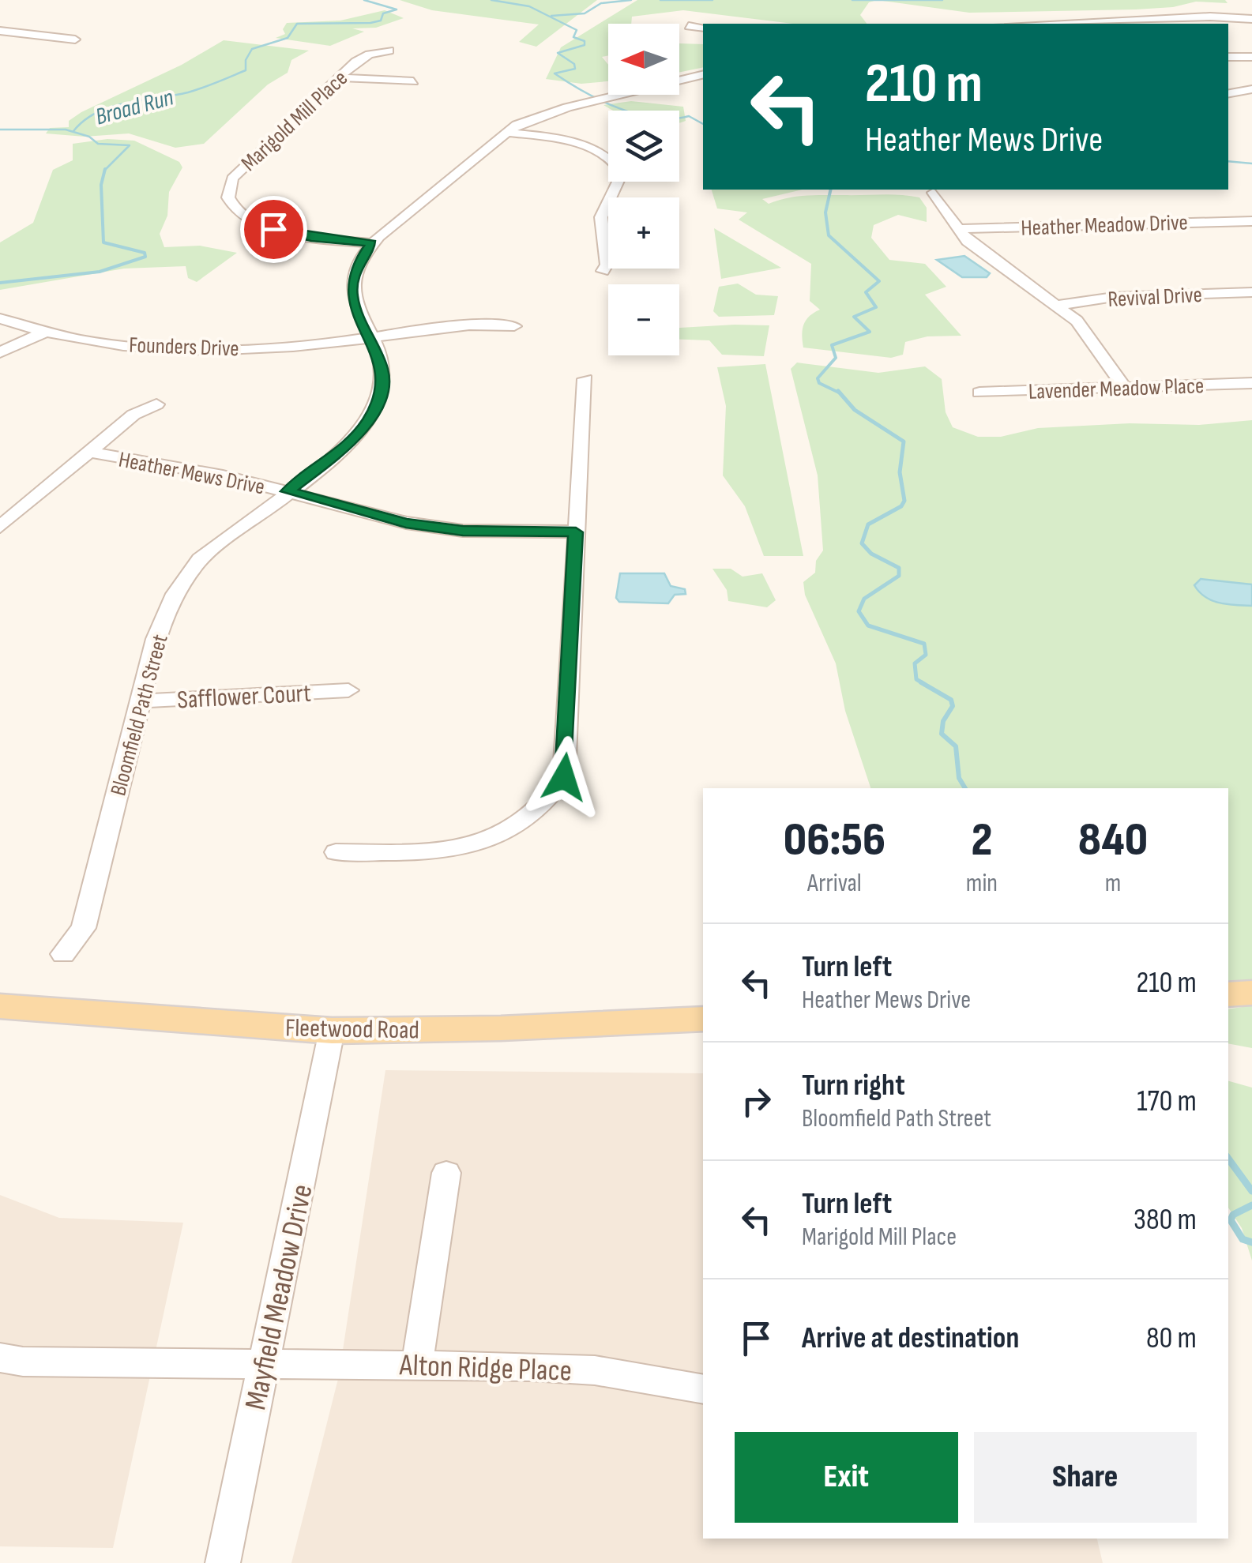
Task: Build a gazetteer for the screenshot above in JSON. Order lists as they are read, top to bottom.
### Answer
{
  "streets": {
    "main road": ["Fleetwood Road"],
    "street": [
      "Marigold Mill Place",
      "Heather Meadow Drive",
      "Revival Drive",
      "Founders Drive",
      "Lavender Meadow Place",
      "Heather Mews Drive",
      "Safflower Court",
      "Bloomfield Path Street",
      "Mayfield Meadow Drive",
      "Alton Ridge Place"
    ]
  },
  "crossings": [
    ["Marigold Mill Place", "Bloomfield Path Street"],
    ["Founders Drive", "Bloomfield Path Street"],
    ["Heather Mews Drive", "Bloomfield Path Street"],
    ["Safflower Court", "Bloomfield Path Street"],
    ["Fleetwood Road", "Mayfield Meadow Drive"],
    ["Mayfield Meadow Drive", "Alton Ridge Place"]
  ],
  "water": ["Broad Run"],
  "north": "left",
  "page": {
    "map_buttons": ["+", "−"],
    "turn": ["210 m", "Heather Mews Drive"],
    "eta": [
      "06:56",
      "Arrival",
      "2",
      "min",
      "840",
      "m"
    ],
    "list": [
      {
        "name": "Turn left",
        "note": "Heather Mews Drive",
        "value": "210 m"
      },
      {
        "name": "Turn right",
        "note": "Bloomfield Path Street",
        "value": "170 m"
      },
      {
        "name": "Turn left",
        "note": "Marigold Mill Place",
        "value": "380 m"
      },
      {
        "name": "Arrive at destination",
        "value": "80 m"
      }
    ],
    "buttons": ["Exit", "Share"]
  }
}
